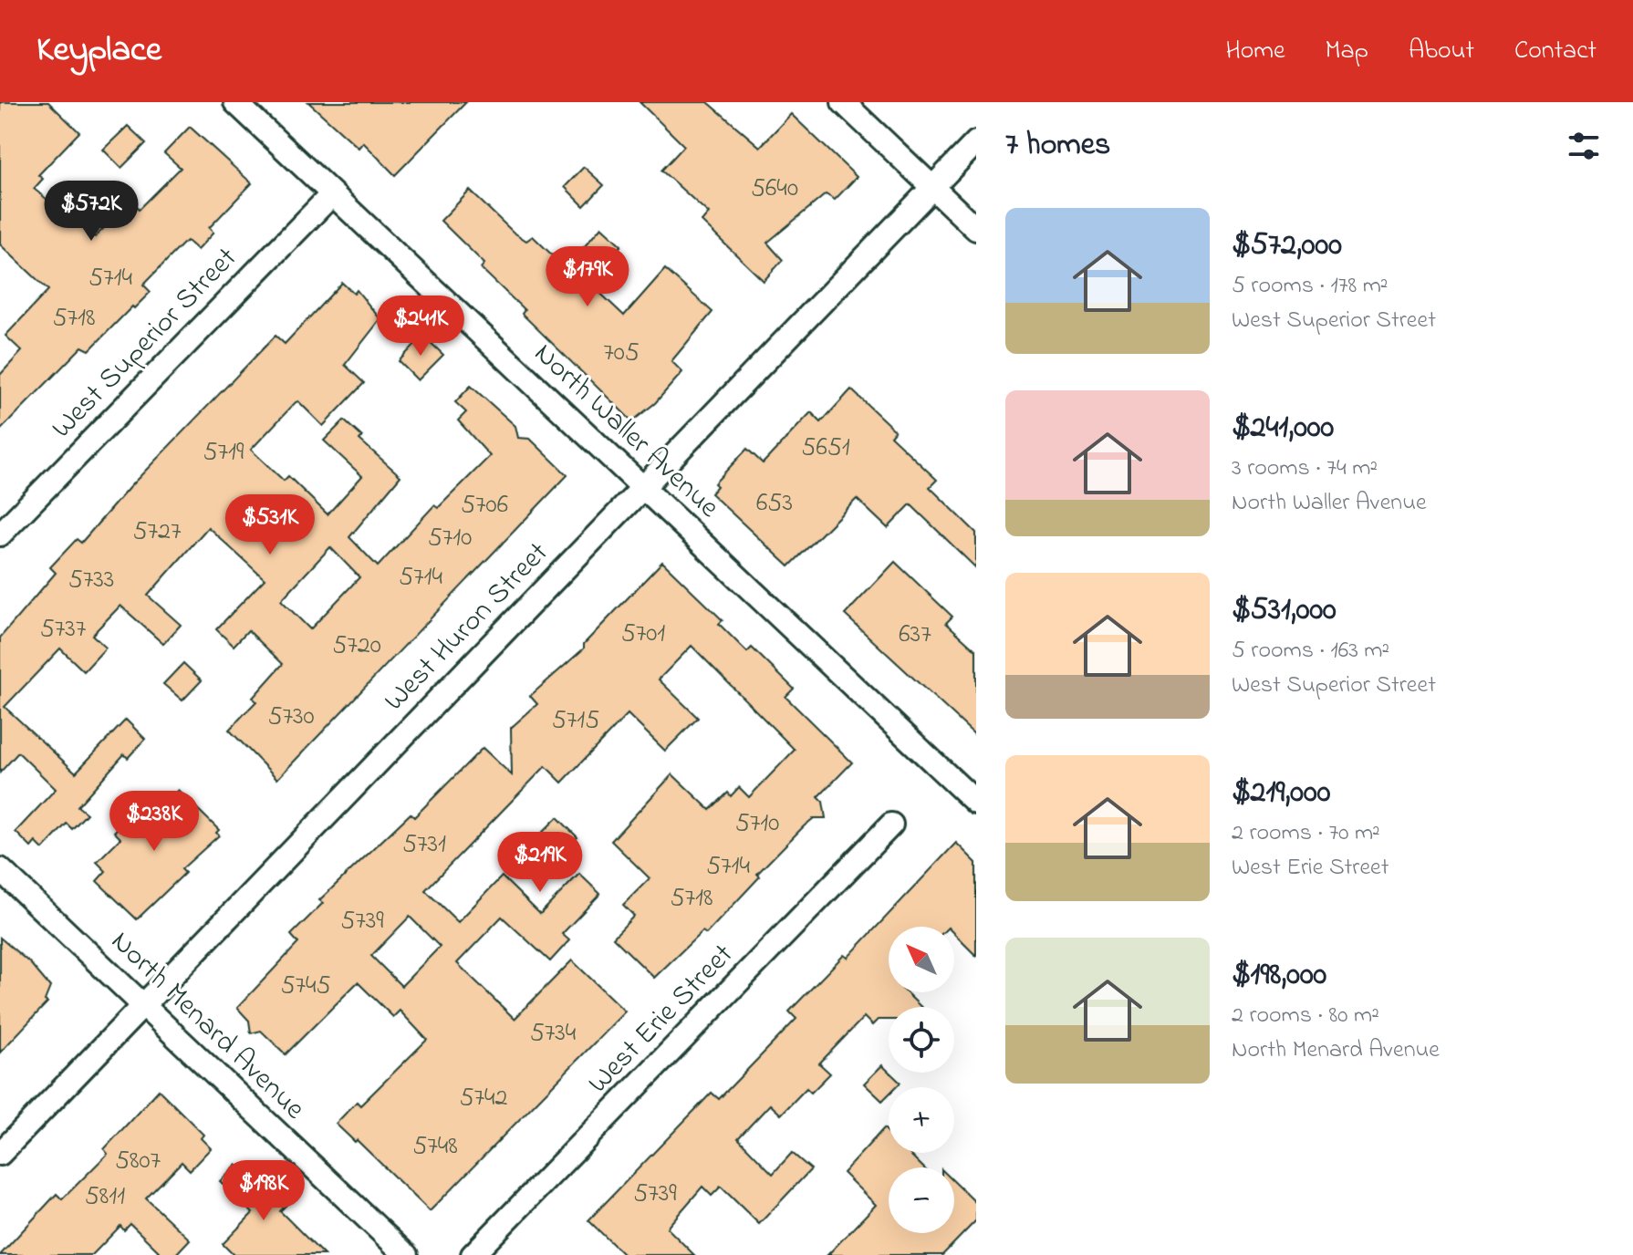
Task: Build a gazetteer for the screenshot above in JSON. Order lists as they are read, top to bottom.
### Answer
{
  "streets": {
    "street": [
      "West Superior Street",
      "North Waller Avenue",
      "West Huron Street",
      "West Erie Street",
      "North Menard Avenue"
    ]
  },
  "crossings": [
    ["West Superior Street", "North Waller Avenue"],
    ["North Waller Avenue", "West Huron Street"],
    ["West Huron Street", "North Menard Avenue"]
  ],
  "house_numbers": [
    "5640",
    "5714",
    "5718",
    "705",
    "5651",
    "5719",
    "653",
    "5706",
    "5727",
    "5710",
    "5714",
    "5733",
    "5737",
    "5701",
    "637",
    "5720",
    "5730",
    "5715",
    "5710",
    "5731",
    "5714",
    "5718",
    "5739",
    "5745",
    "5734",
    "5742",
    "5748",
    "5807",
    "5739",
    "5811"
  ],
  "north": "top left",
  "page": {
    "header": "Keyplace",
    "nav": [
      "Home",
      "Map",
      "About",
      "Contact"
    ],
    "heading": "7 homes",
    "price": [
      "$572K",
      "$179K",
      "$241K",
      "$531K",
      "$238K",
      "$219K",
      "$198K"
    ],
    "list": [
      {
        "name": "$572,000",
        "note": "5 rooms · 178 m² · West Superior Street"
      },
      {
        "name": "$241,000",
        "note": "3 rooms · 74 m² · North Waller Avenue"
      },
      {
        "name": "$531,000",
        "note": "5 rooms · 163 m² · West Superior Street"
      },
      {
        "name": "$219,000",
        "note": "2 rooms · 70 m² · West Erie Street"
      },
      {
        "name": "$198,000",
        "note": "2 rooms · 80 m² · North Menard Avenue"
      }
    ],
    "map_buttons": ["+", "−"]
  }
}
